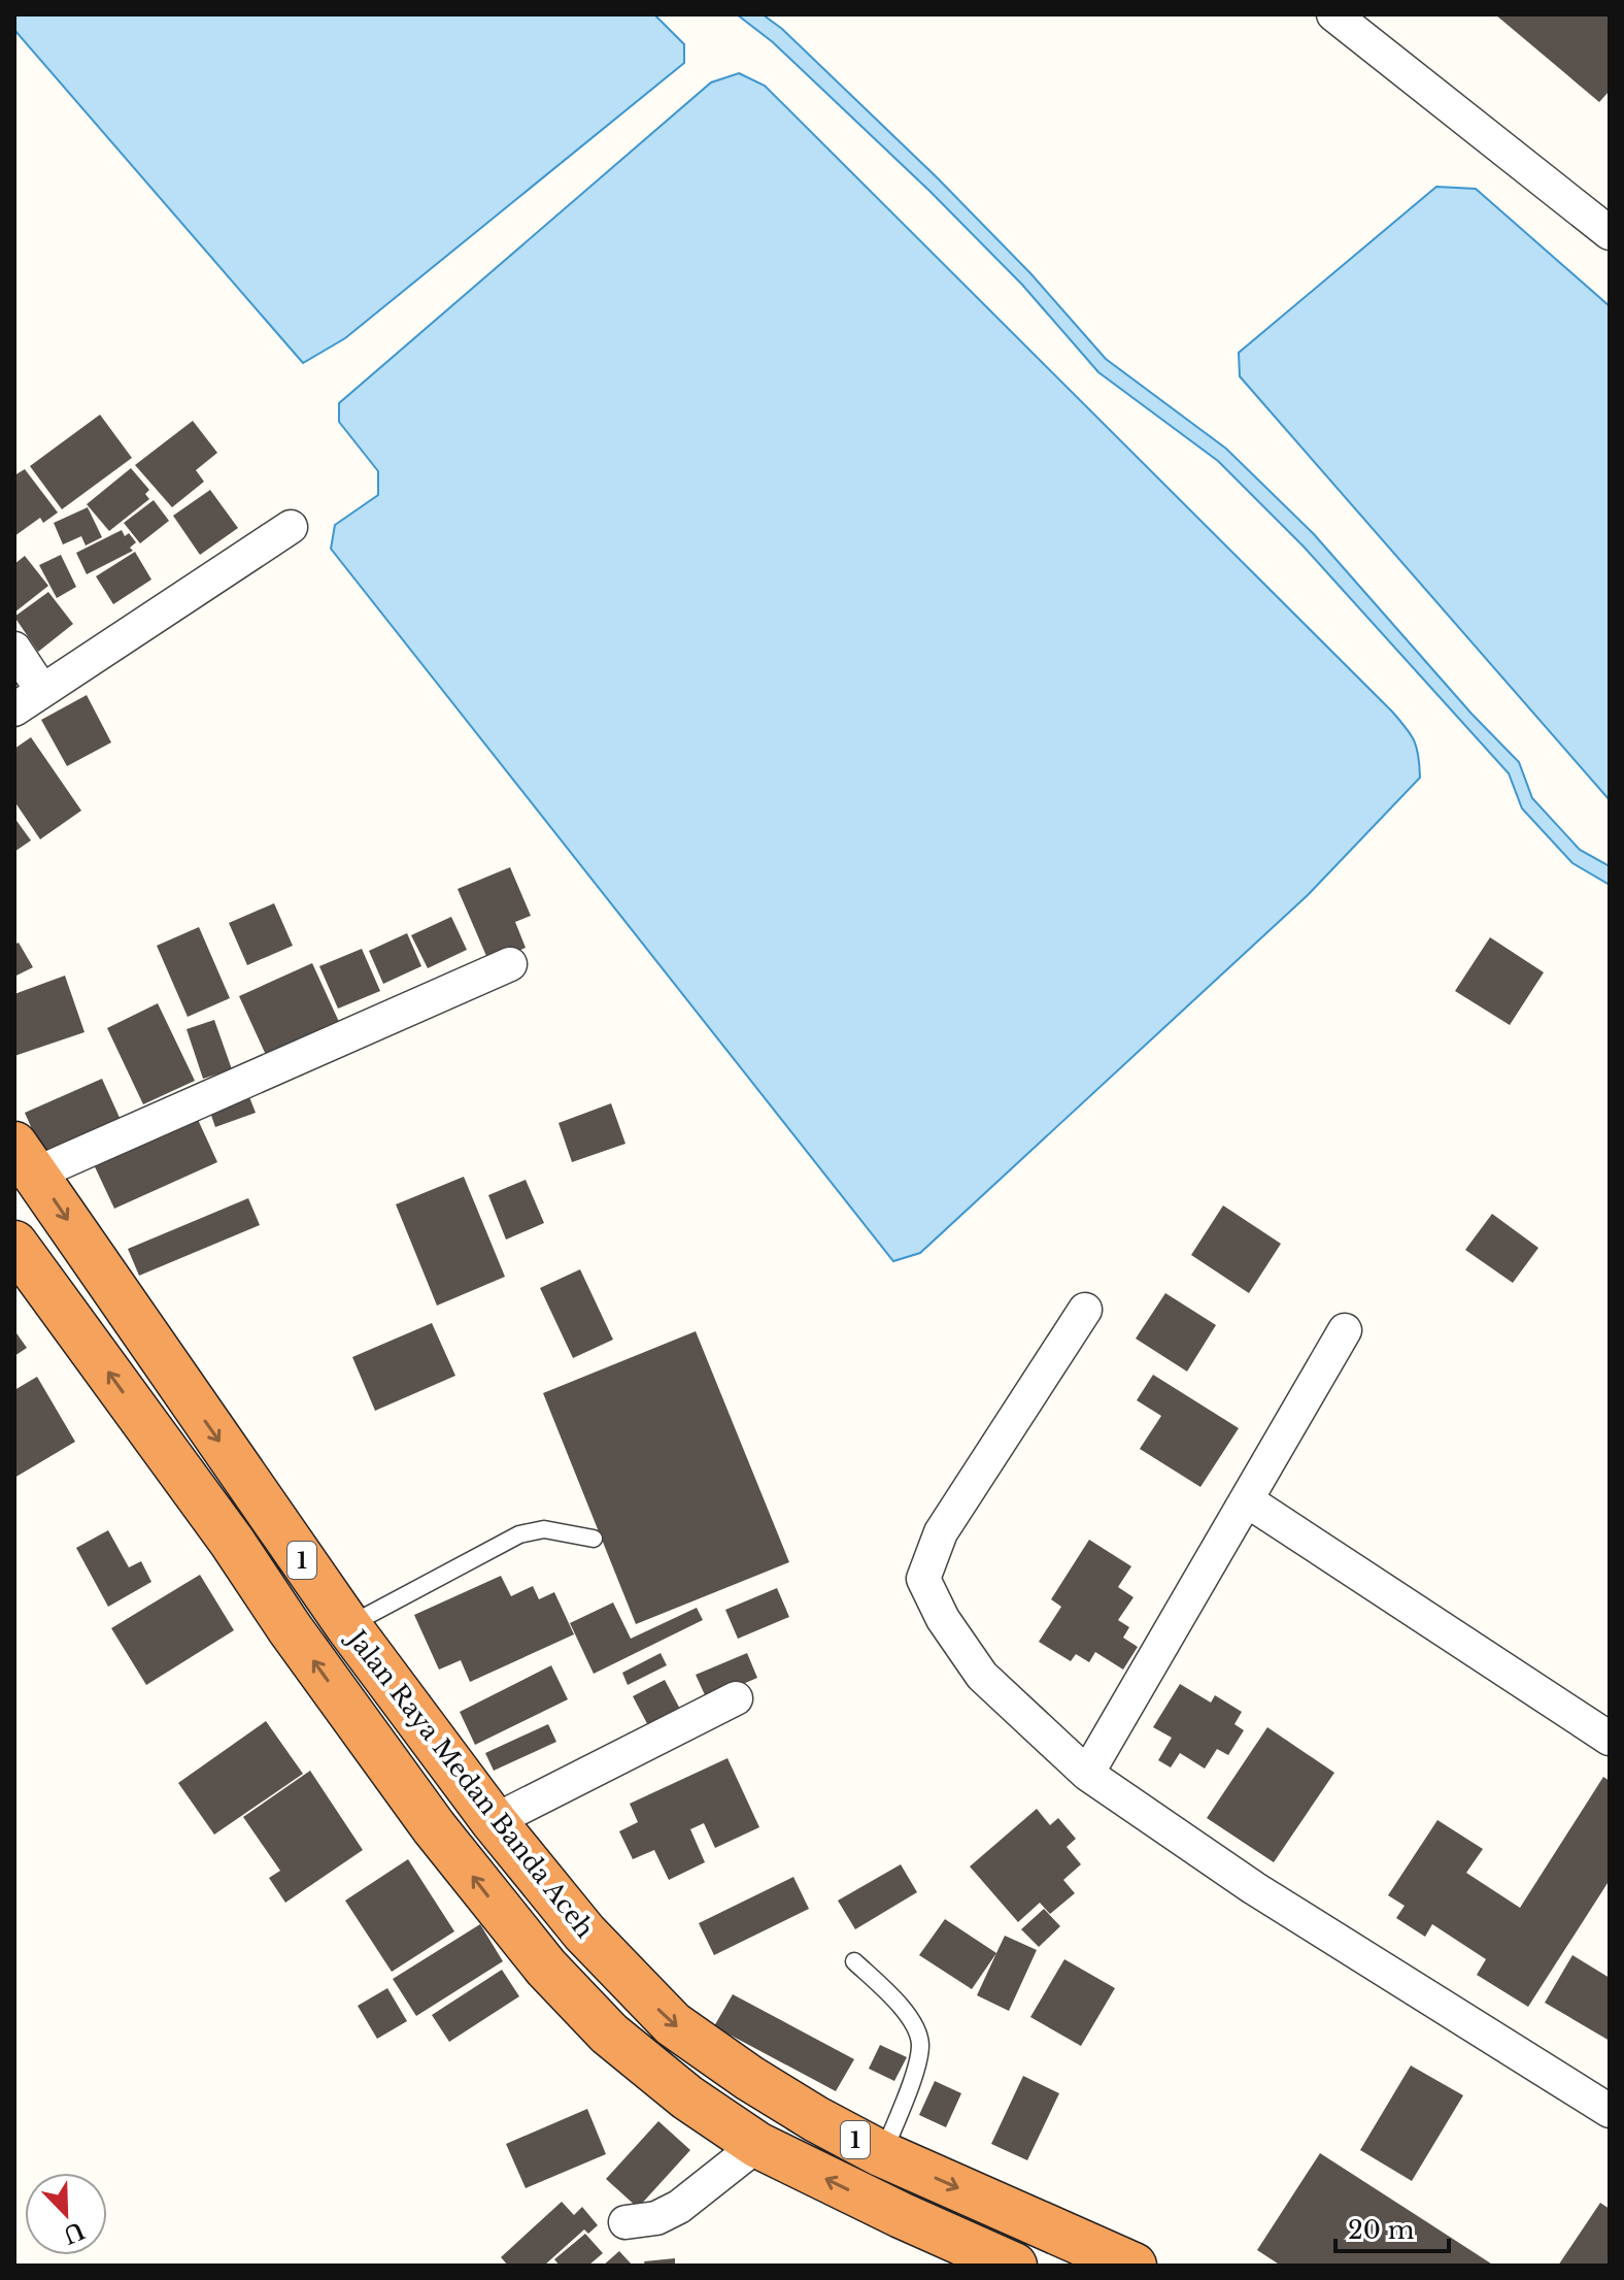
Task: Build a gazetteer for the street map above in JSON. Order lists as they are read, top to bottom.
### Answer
{
  "streets": {
    "highway": ["1", "Jalan Raya Medan Banda Aceh"]
  },
  "scale_bar": "20 m",
  "north": "bottom right"
}
